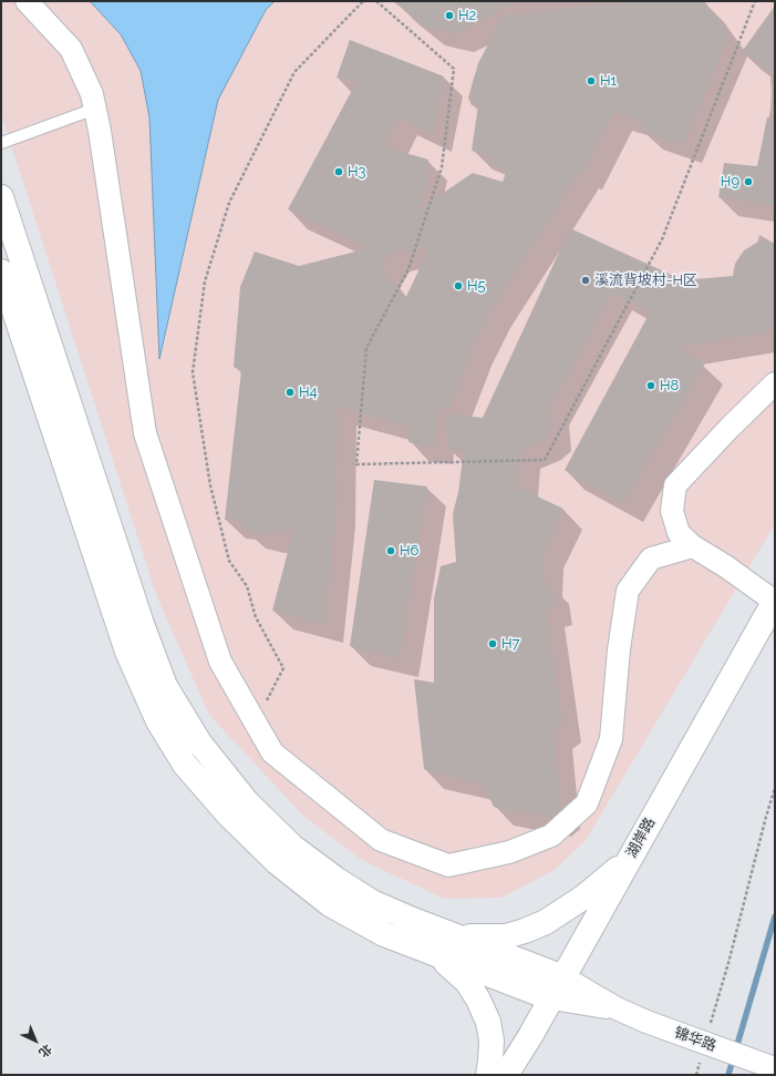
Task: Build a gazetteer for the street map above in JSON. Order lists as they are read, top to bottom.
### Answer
{
  "streets": {
    "street": ["湖岸路", "锦华路"]
  },
  "crossings": [
    ["湖岸路", "锦华路"]
  ],
  "places": [
    "H2",
    "H1",
    "H3",
    "H9",
    "溪流背坡村-H区",
    "H5",
    "H8",
    "H4",
    "H6",
    "H7"
  ],
  "north": "bottom right"
}
